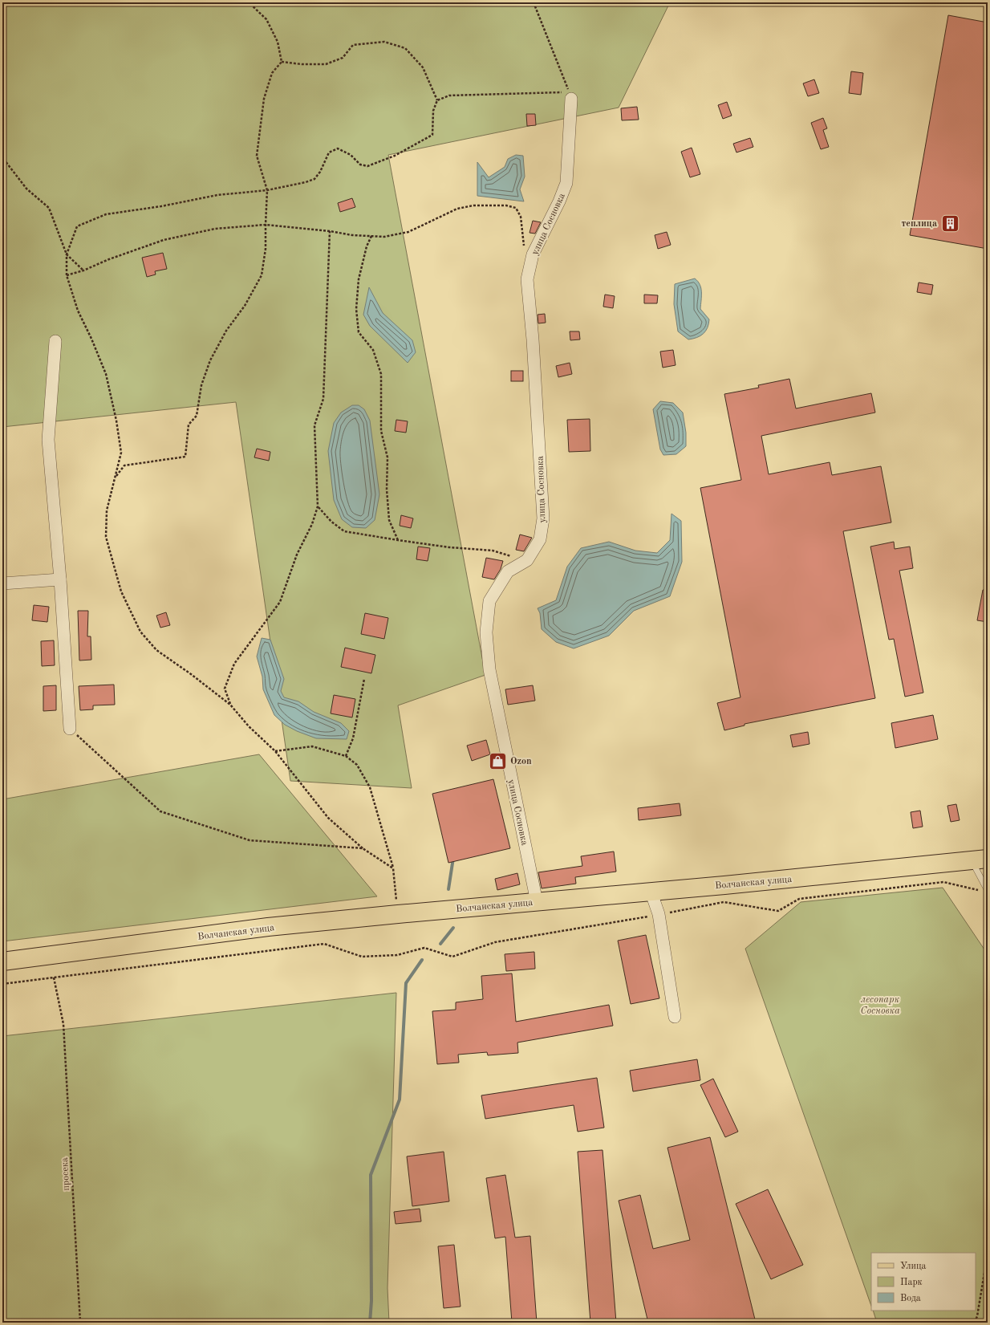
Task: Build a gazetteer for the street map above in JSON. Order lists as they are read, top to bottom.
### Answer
{
  "streets": {
    "main road": ["Волчанская улица"],
    "street": ["улица Сосновка"],
    "path": ["просека"]
  },
  "crossings": [
    ["улица Сосновка", "Волчанская улица"]
  ],
  "parks": ["лесопарк Сосновка"],
  "places": {
    "building": ["теплица"],
    "shop": ["Ozon"]
  },
  "legend": ["Улица", "Парк", "Вода"]
}
